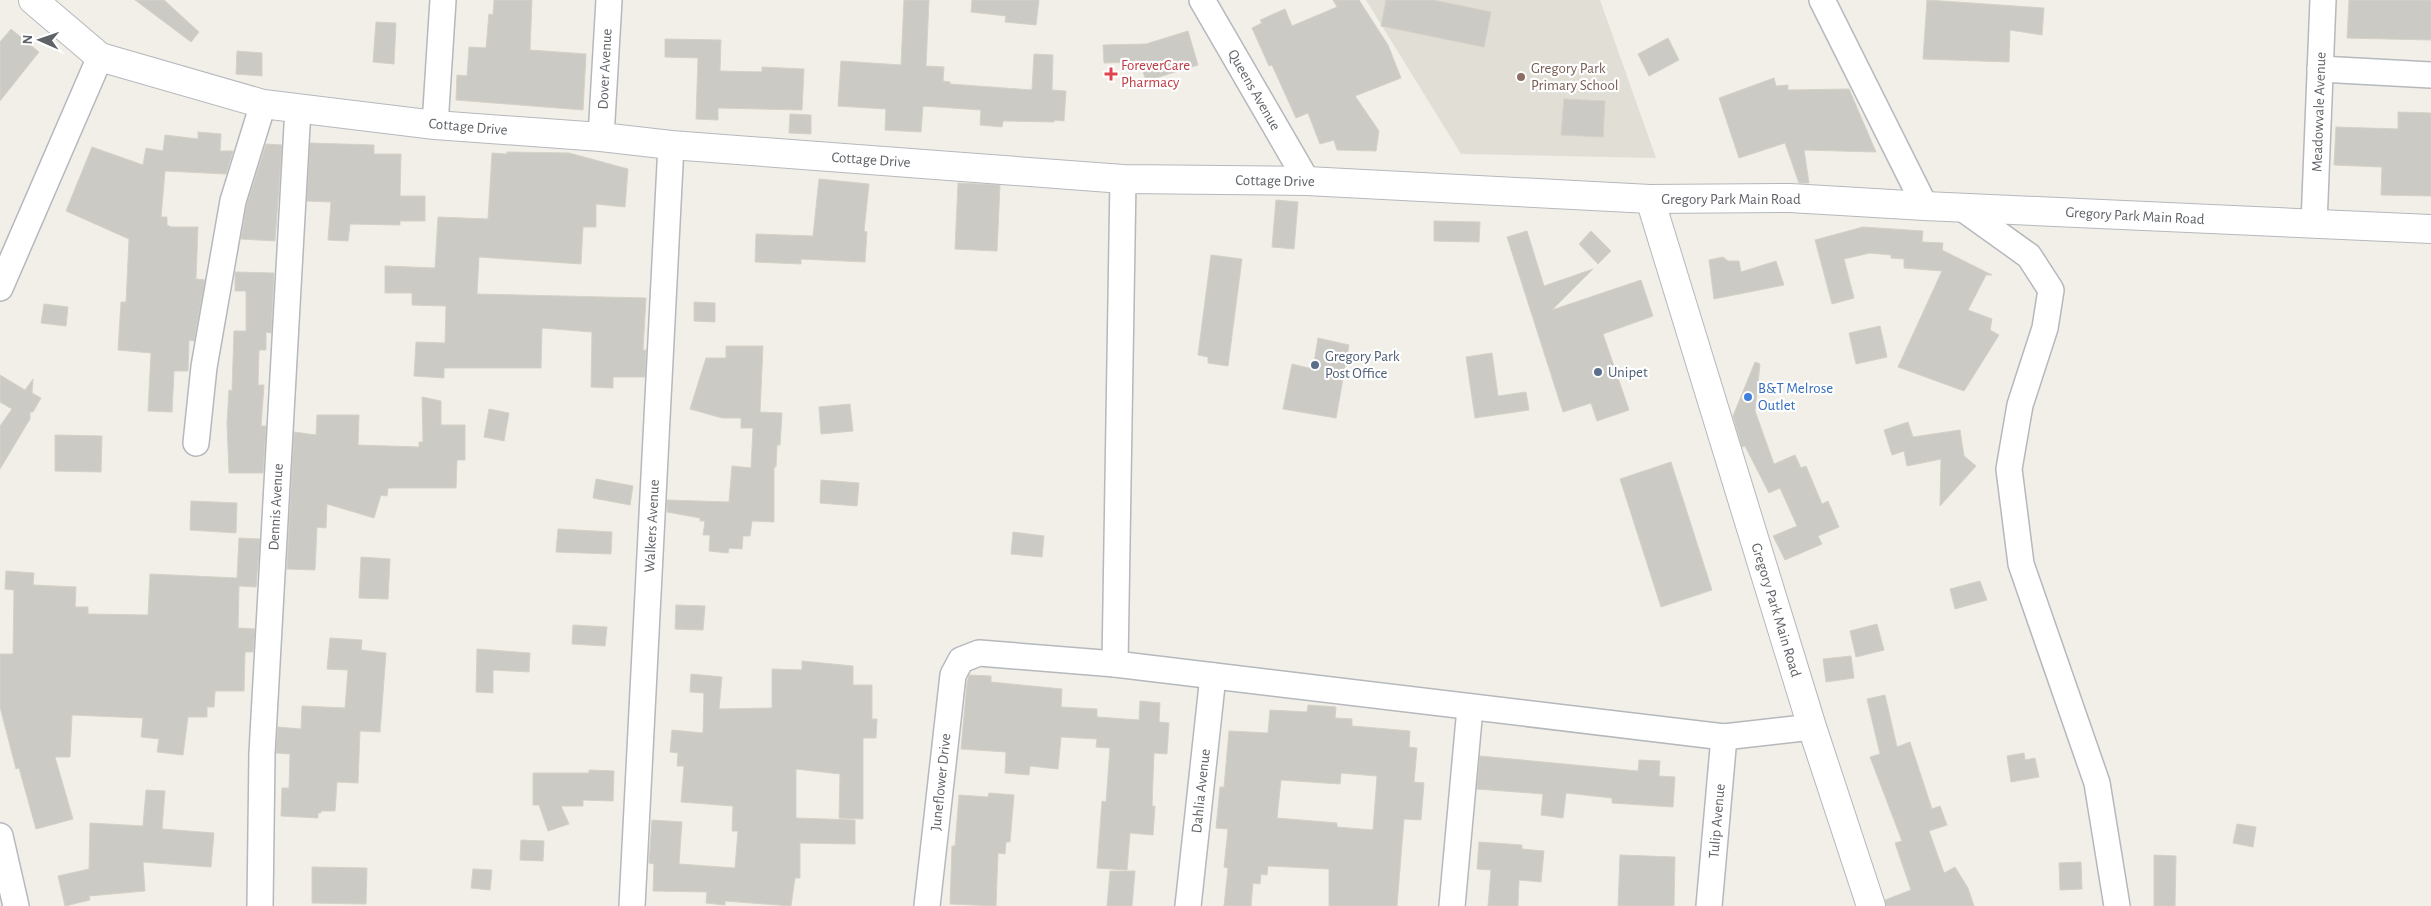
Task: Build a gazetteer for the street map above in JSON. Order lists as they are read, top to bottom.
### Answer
{
  "streets": {
    "street": [
      "Dover Avenue",
      "Queens Avenue",
      "Meadowvale Avenue",
      "Cottage Drive",
      "Gregory Park Main Road",
      "Dennis Avenue",
      "Walkers Avenue",
      "Juneflower Drive",
      "Dahlia Avenue",
      "Tulip Avenue"
    ]
  },
  "crossings": [
    ["Dover Avenue", "Cottage Drive"],
    ["Queens Avenue", "Cottage Drive"],
    ["Meadowvale Avenue", "Gregory Park Main Road"],
    ["Cottage Drive", "Gregory Park Main Road"],
    ["Cottage Drive", "Dennis Avenue"],
    ["Cottage Drive", "Walkers Avenue"]
  ],
  "places": {
    "health": ["ForeverCare Pharmacy"],
    "other": [
      "Gregory Park Primary School",
      "Gregory Park Post Office",
      "Unipet",
      "B&T Melrose Outlet"
    ]
  },
  "north": "left"
}
